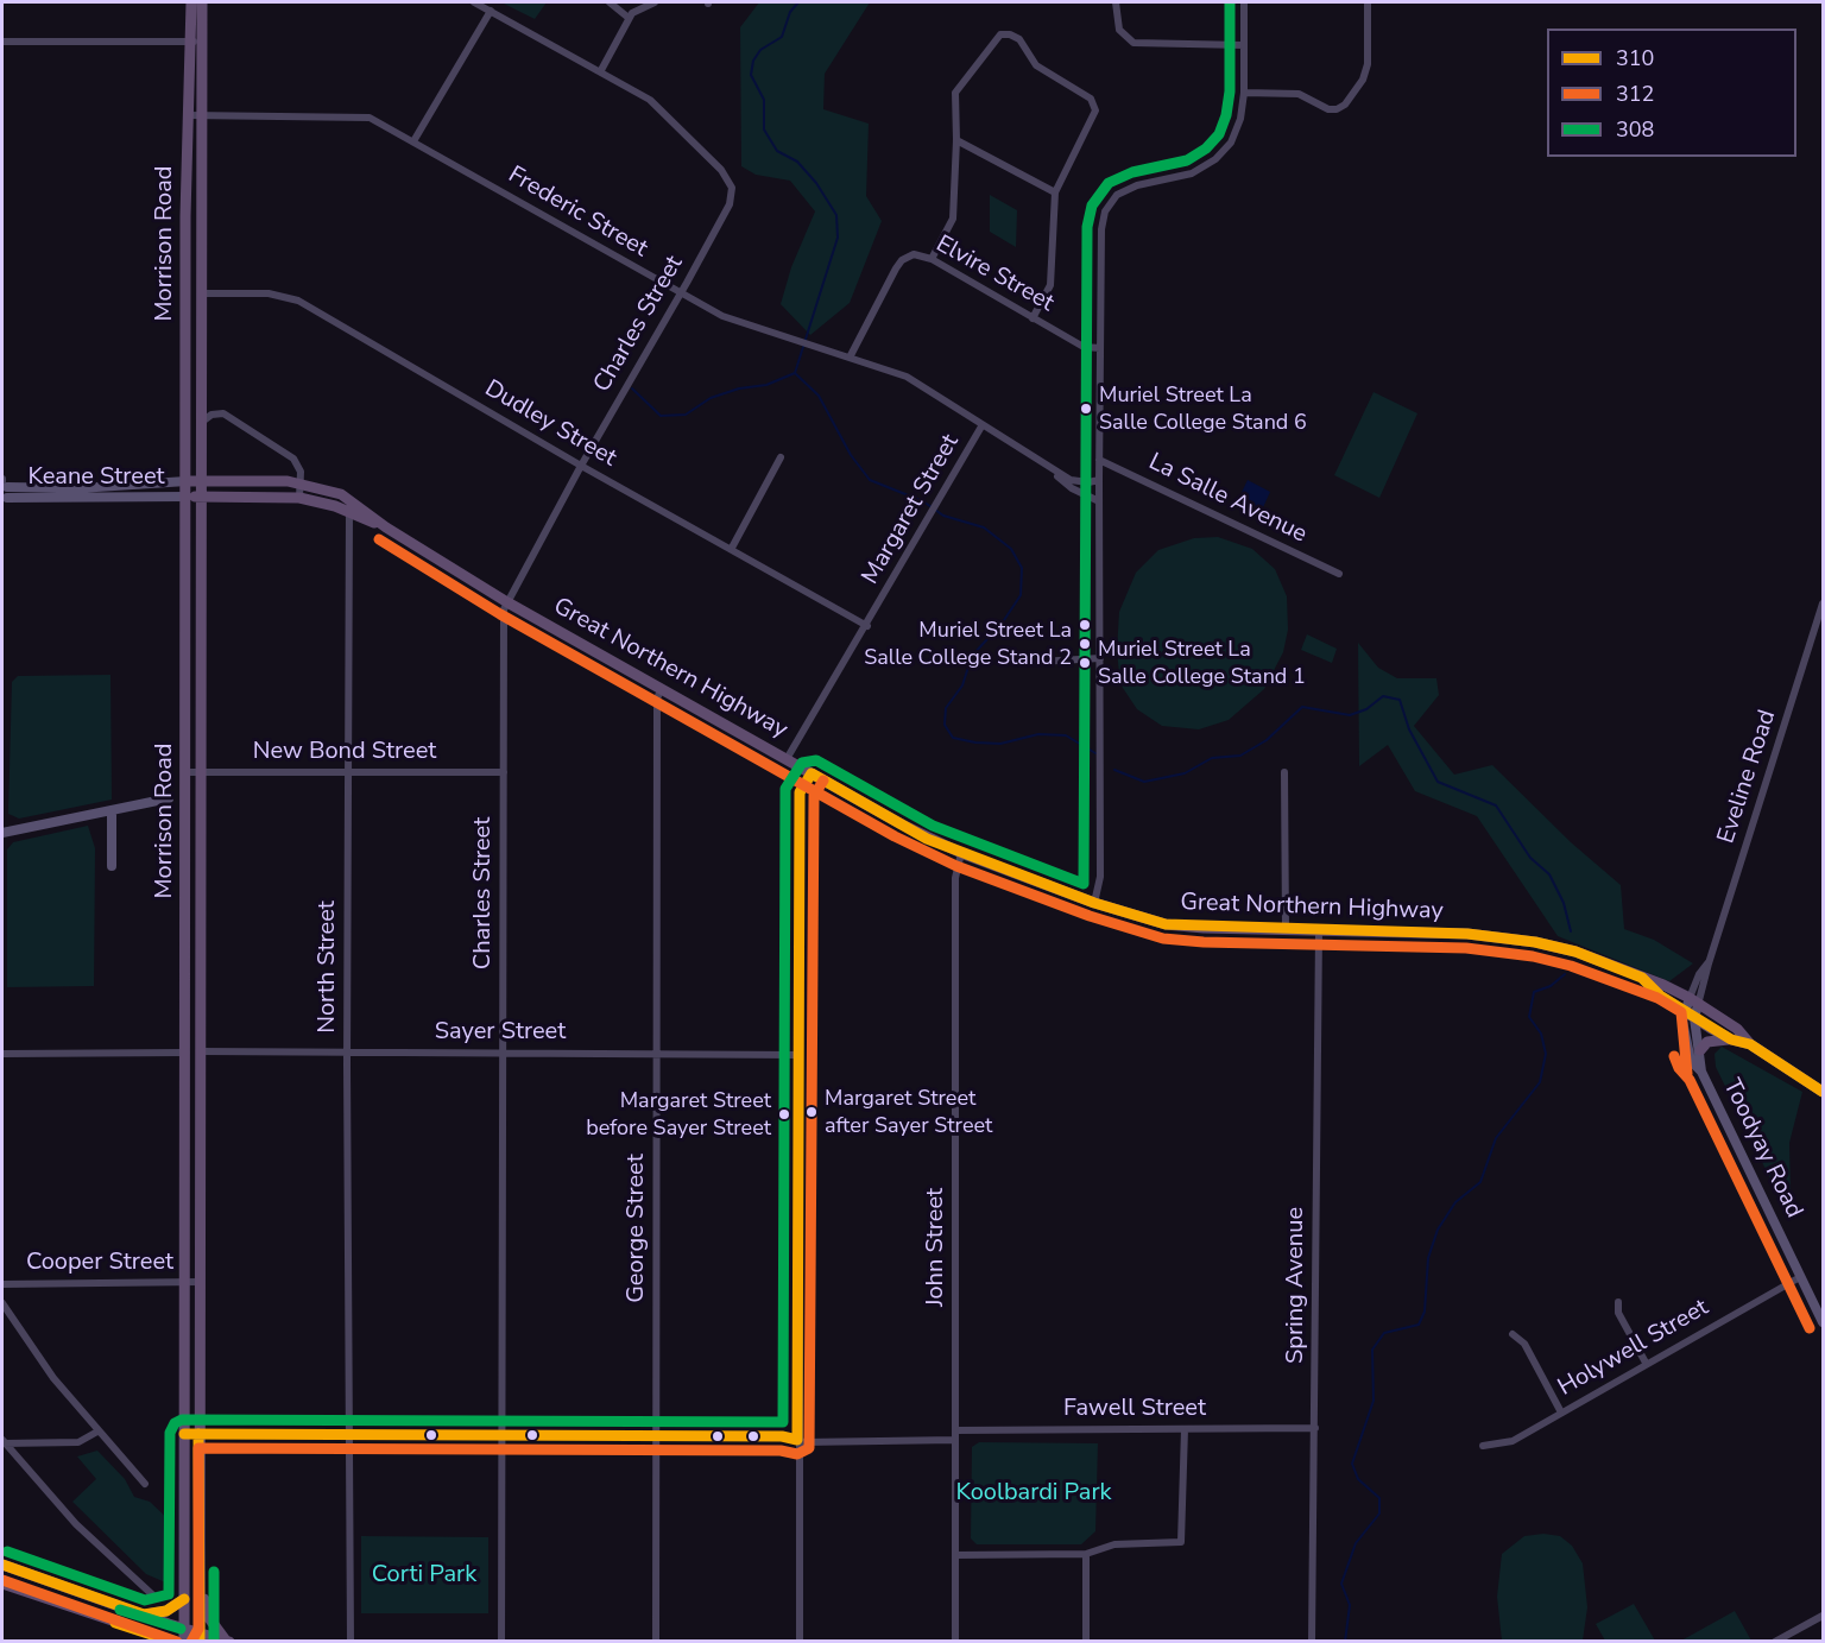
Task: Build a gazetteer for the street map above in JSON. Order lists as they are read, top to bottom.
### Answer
{
  "streets": {
    "main road": ["Morrison Road", "Great Northern Highway"],
    "street": [
      "Frederic Street",
      "Elvire Street",
      "Charles Street",
      "Dudley Street",
      "Keane Street",
      "La Salle Avenue",
      "Margaret Street",
      "New Bond Street",
      "Eveline Road",
      "North Street",
      "Sayer Street",
      "Toodyay Road",
      "George Street",
      "John Street",
      "Cooper Street",
      "Spring Avenue",
      "Holywell Street",
      "Fawell Street"
    ]
  },
  "crossings": [
    ["Frederic Street", "Morrison Road"],
    ["Frederic Street", "Elvire Street"],
    ["Frederic Street", "Charles Street"],
    ["Frederic Street", "Margaret Street"],
    ["Morrison Road", "Dudley Street"],
    ["Morrison Road", "Keane Street"],
    ["Morrison Road", "Great Northern Highway"],
    ["Morrison Road", "New Bond Street"],
    ["Morrison Road", "Sayer Street"],
    ["Morrison Road", "Cooper Street"],
    ["Charles Street", "Dudley Street"],
    ["Charles Street", "Great Northern Highway"],
    ["Charles Street", "New Bond Street"],
    ["Charles Street", "Sayer Street"],
    ["Dudley Street", "Margaret Street"],
    ["Keane Street", "Great Northern Highway"],
    ["Margaret Street", "Great Northern Highway"],
    ["Great Northern Highway", "Eveline Road"],
    ["Great Northern Highway", "North Street"],
    ["Great Northern Highway", "Toodyay Road"],
    ["Great Northern Highway", "George Street"],
    ["Great Northern Highway", "John Street"],
    ["Great Northern Highway", "Spring Avenue"],
    ["New Bond Street", "North Street"],
    ["Eveline Road", "Toodyay Road"],
    ["North Street", "Sayer Street"],
    ["Sayer Street", "George Street"],
    ["Toodyay Road", "Holywell Street"],
    ["John Street", "Fawell Street"],
    ["Spring Avenue", "Fawell Street"]
  ],
  "parks": ["Koolbardi Park", "Corti Park"],
  "places": [
    "Muriel Street La Salle College Stand 6",
    "Muriel Street La Salle College Stand 2",
    "Muriel Street La Salle College Stand 1",
    "Margaret Street after Sayer Street",
    "Margaret Street before Sayer Street"
  ],
  "lines": ["transit line 308", "transit line 312", "transit line 310"],
  "legend": ["310", "312", "308"]
}
